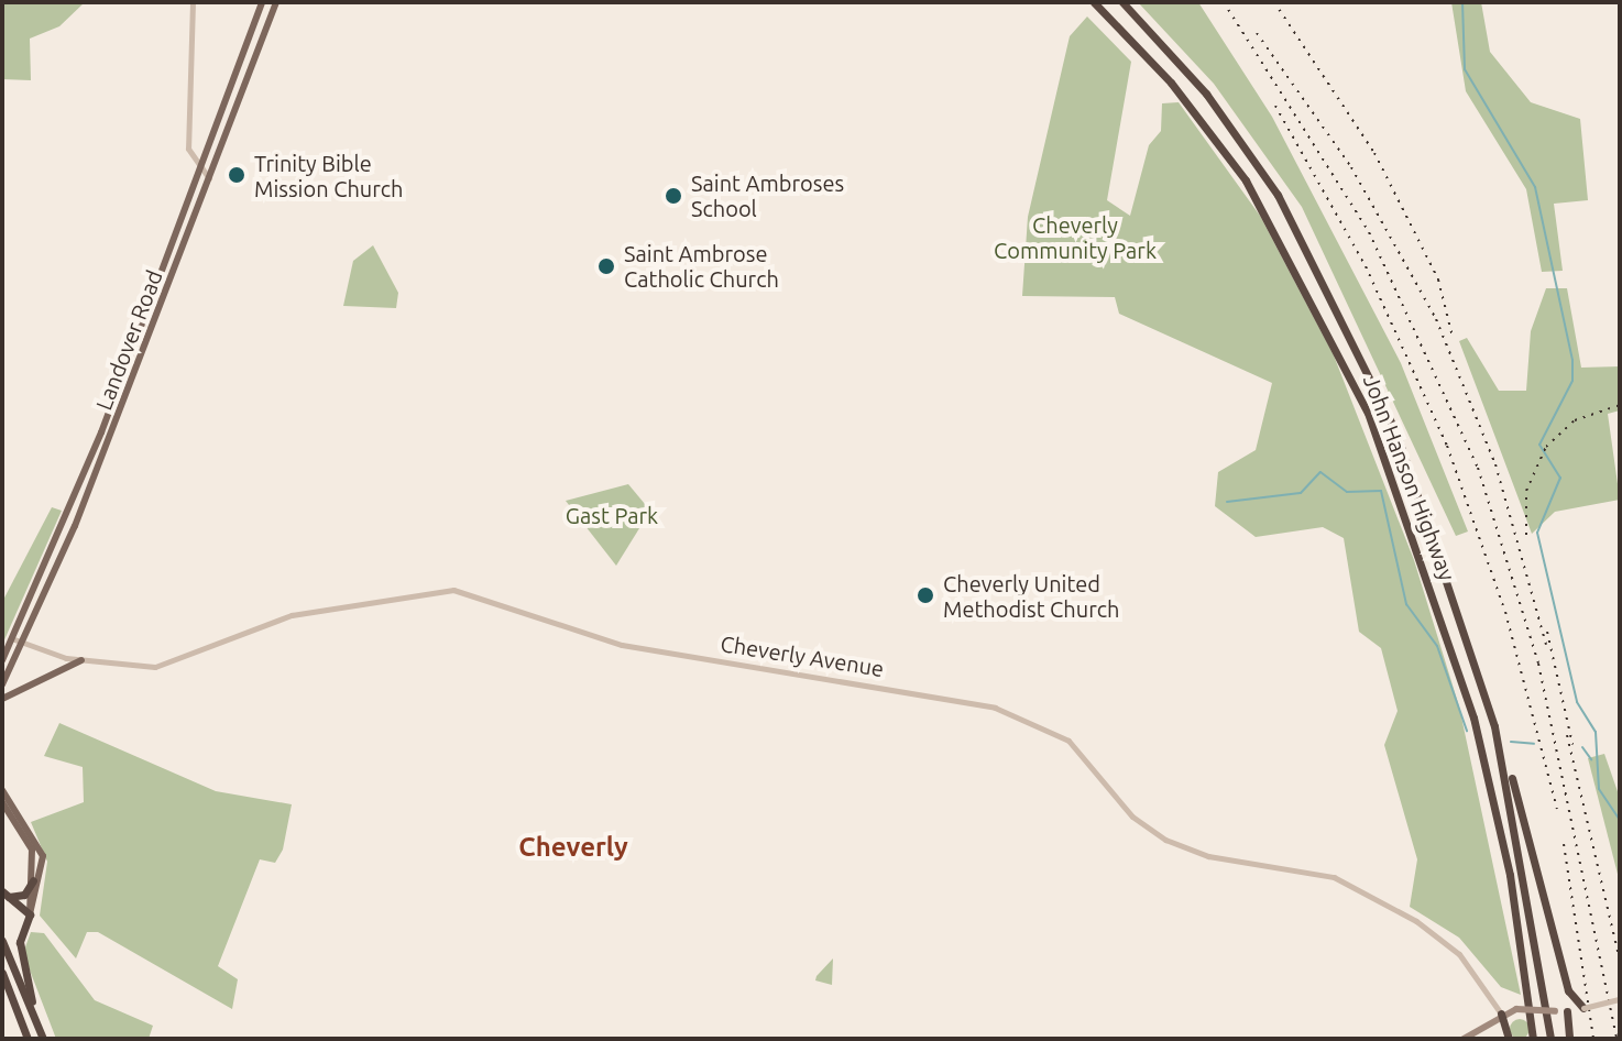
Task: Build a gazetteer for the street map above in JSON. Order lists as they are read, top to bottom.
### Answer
{
  "streets": {
    "highway": ["John Hanson Highway"],
    "main road": ["Landover Road"],
    "street": ["Cheverly Avenue"]
  },
  "crossings": [
    ["Landover Road", "Cheverly Avenue"]
  ],
  "districts": ["Cheverly"],
  "parks": ["Cheverly Community Park", "Gast Park"],
  "places": [
    "Trinity Bible Mission Church",
    "Saint Ambroses School",
    "Saint Ambrose Catholic Church",
    "Cheverly United Methodist Church"
  ]
}
